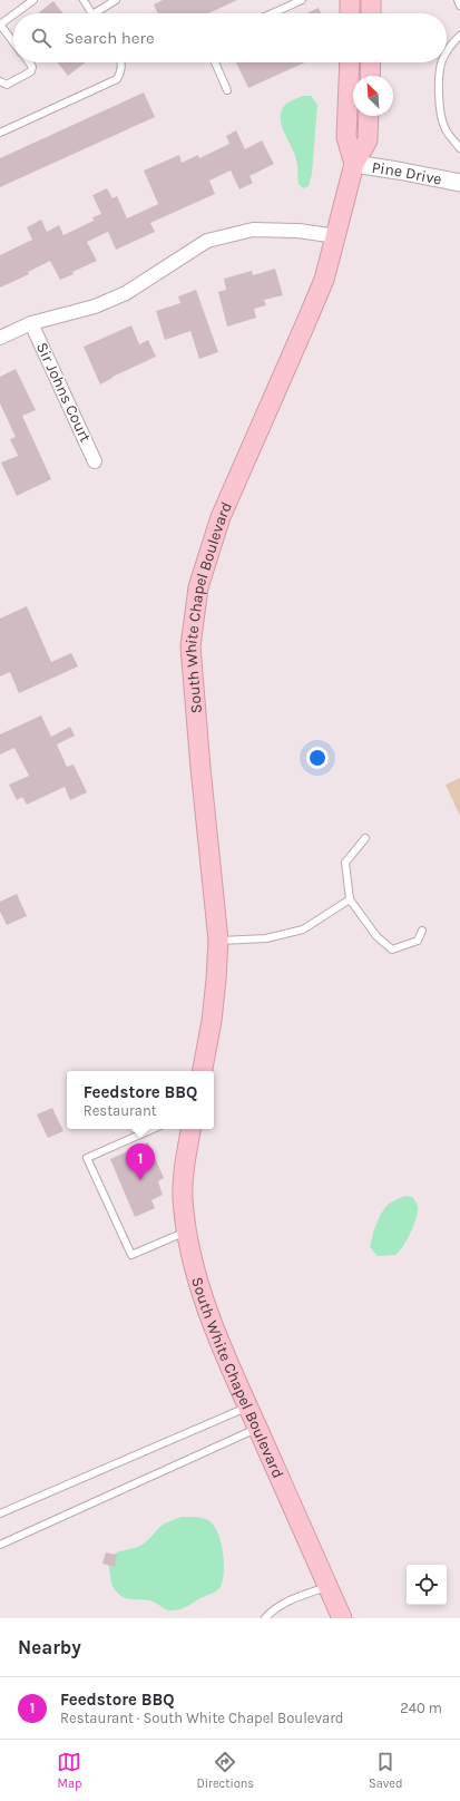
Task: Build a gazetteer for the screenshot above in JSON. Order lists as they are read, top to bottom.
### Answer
{
  "streets": {
    "main road": ["South White Chapel Boulevard"],
    "street": ["Pine Drive", "Sir Johns Court"]
  },
  "crossings": [
    ["Pine Drive", "South White Chapel Boulevard"]
  ],
  "north": "top left",
  "page": {
    "search": "Search here",
    "popup": ["Feedstore BBQ", "Restaurant"],
    "pins": "1",
    "heading": "Nearby",
    "list": [
      {
        "mark": "1",
        "name": "Feedstore BBQ",
        "note": "Restaurant · South White Chapel Boulevard",
        "value": "240 m"
      }
    ],
    "nav": ["Map", "Directions", "Saved"]
  }
}
